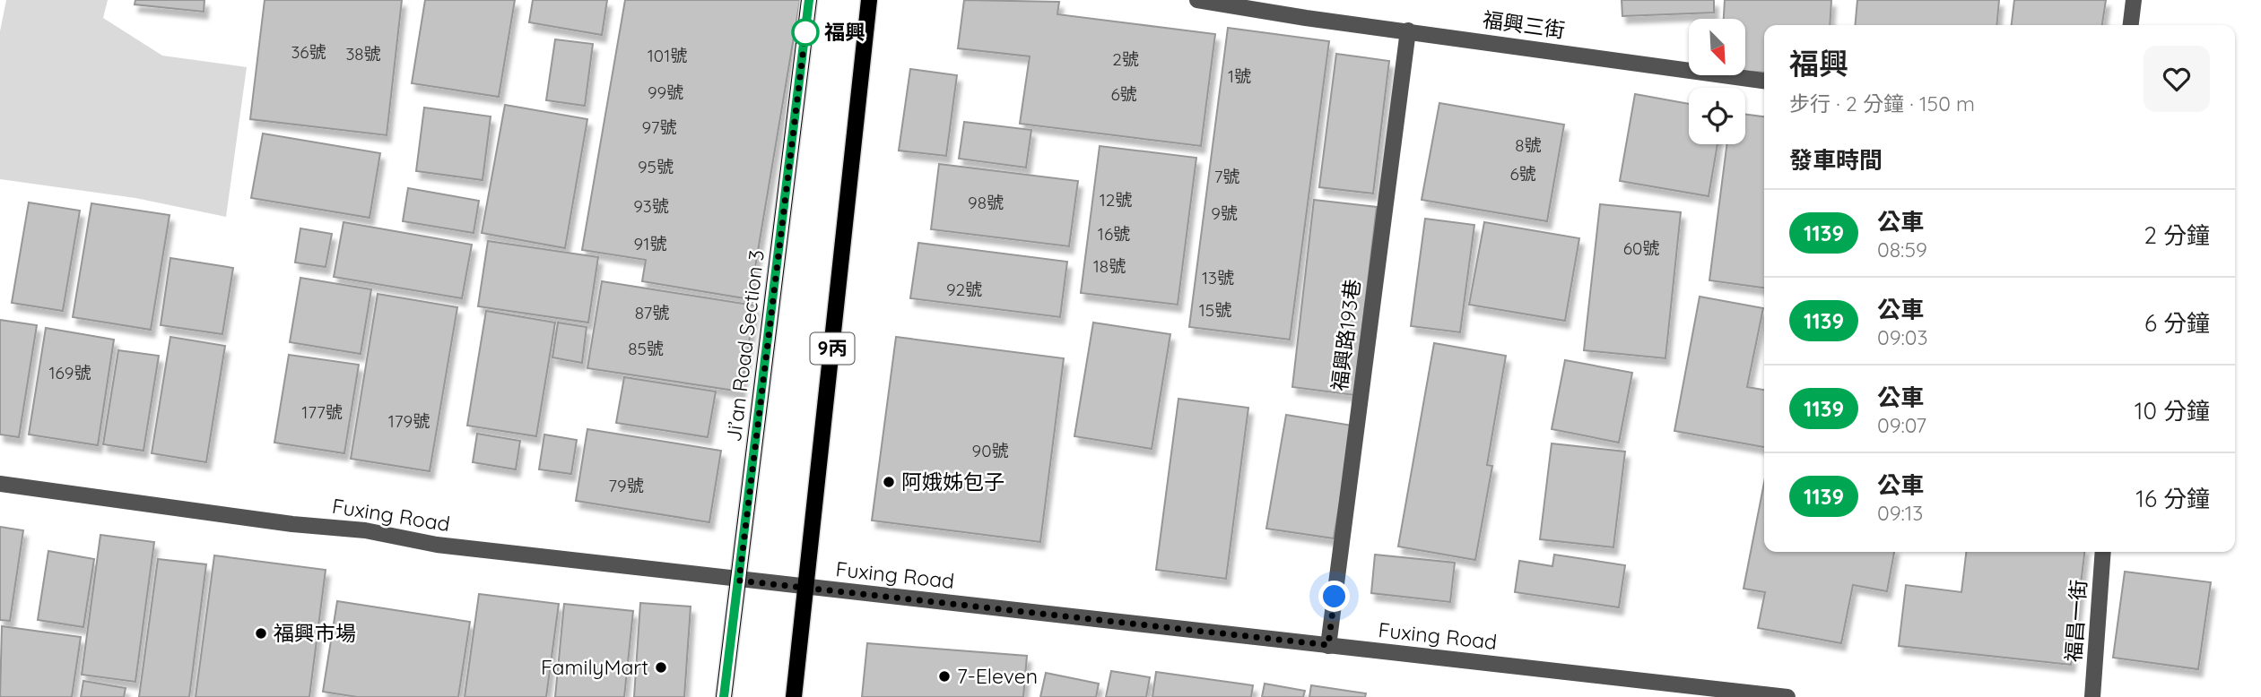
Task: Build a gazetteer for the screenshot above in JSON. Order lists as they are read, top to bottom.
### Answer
{
  "streets": {
    "main road": ["Ji’an Road Section 3", "9丙"],
    "street": [
      "福興三街",
      "福興路193巷",
      "Fuxing Road",
      "福昌一街"
    ]
  },
  "crossings": [
    ["福興三街", "福興路193巷"],
    ["福興路193巷", "Fuxing Road"],
    ["Ji’an Road Section 3", "Fuxing Road"],
    ["9丙", "Fuxing Road"]
  ],
  "places": [
    "福興",
    "阿娥姊包子",
    "福興市場",
    "FamilyMart",
    "7-Eleven"
  ],
  "lines": ["bus line 1139"],
  "house_numbers": [
    "36號",
    "38號",
    "101號",
    "2號",
    "1號",
    "99號",
    "6號",
    "97號",
    "8號",
    "95號",
    "6號",
    "7號",
    "12號",
    "98號",
    "93號",
    "9號",
    "16號",
    "91號",
    "60號",
    "18號",
    "13號",
    "92號",
    "15號",
    "87號",
    "85號",
    "169號",
    "177號",
    "179號",
    "90號",
    "79號"
  ],
  "north": "bottom right",
  "page": {
    "heading": [
      ["福興", "步行 · 2 分鐘 · 150 m"],
      "發車時間"
    ],
    "list": [
      {
        "mark": "1139",
        "name": "公車",
        "note": "08:59",
        "value": "2 分鐘"
      },
      {
        "mark": "1139",
        "name": "公車",
        "note": "09:03",
        "value": "6 分鐘"
      },
      {
        "mark": "1139",
        "name": "公車",
        "note": "09:07",
        "value": "10 分鐘"
      },
      {
        "mark": "1139",
        "name": "公車",
        "note": "09:13",
        "value": "16 分鐘"
      }
    ]
  }
}
